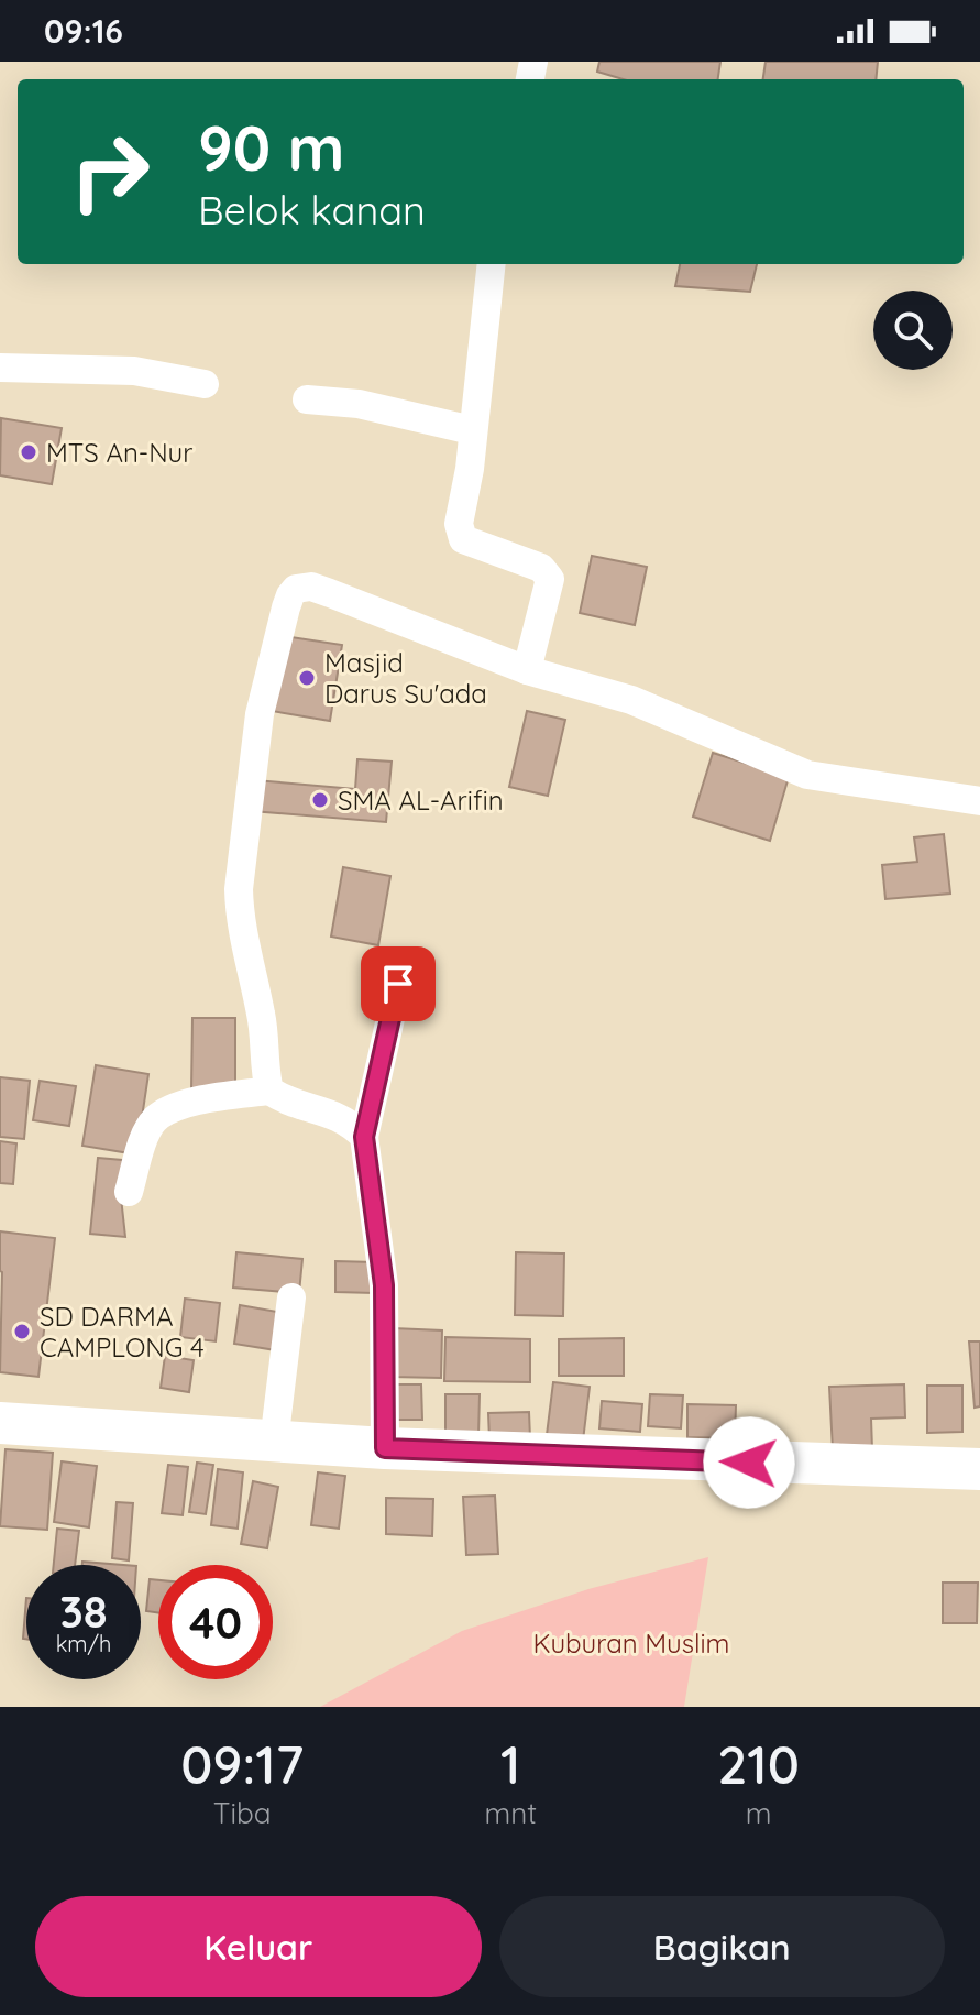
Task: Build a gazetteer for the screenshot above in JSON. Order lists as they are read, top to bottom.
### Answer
{
  "parks": ["Kuburan Muslim"],
  "places": [
    "MTS An-Nur",
    "Masjid Darus Su'ada",
    "SMA AL-Arifin",
    "SD DARMA CAMPLONG 4"
  ],
  "page": {
    "status": "09:16",
    "turn": ["90 m", "Belok kanan"],
    "speed": "38 km/h",
    "limit": "40",
    "eta": [
      "09:17",
      "Tiba",
      "1",
      "mnt",
      "210",
      "m"
    ],
    "buttons": ["Keluar", "Bagikan"]
  }
}
